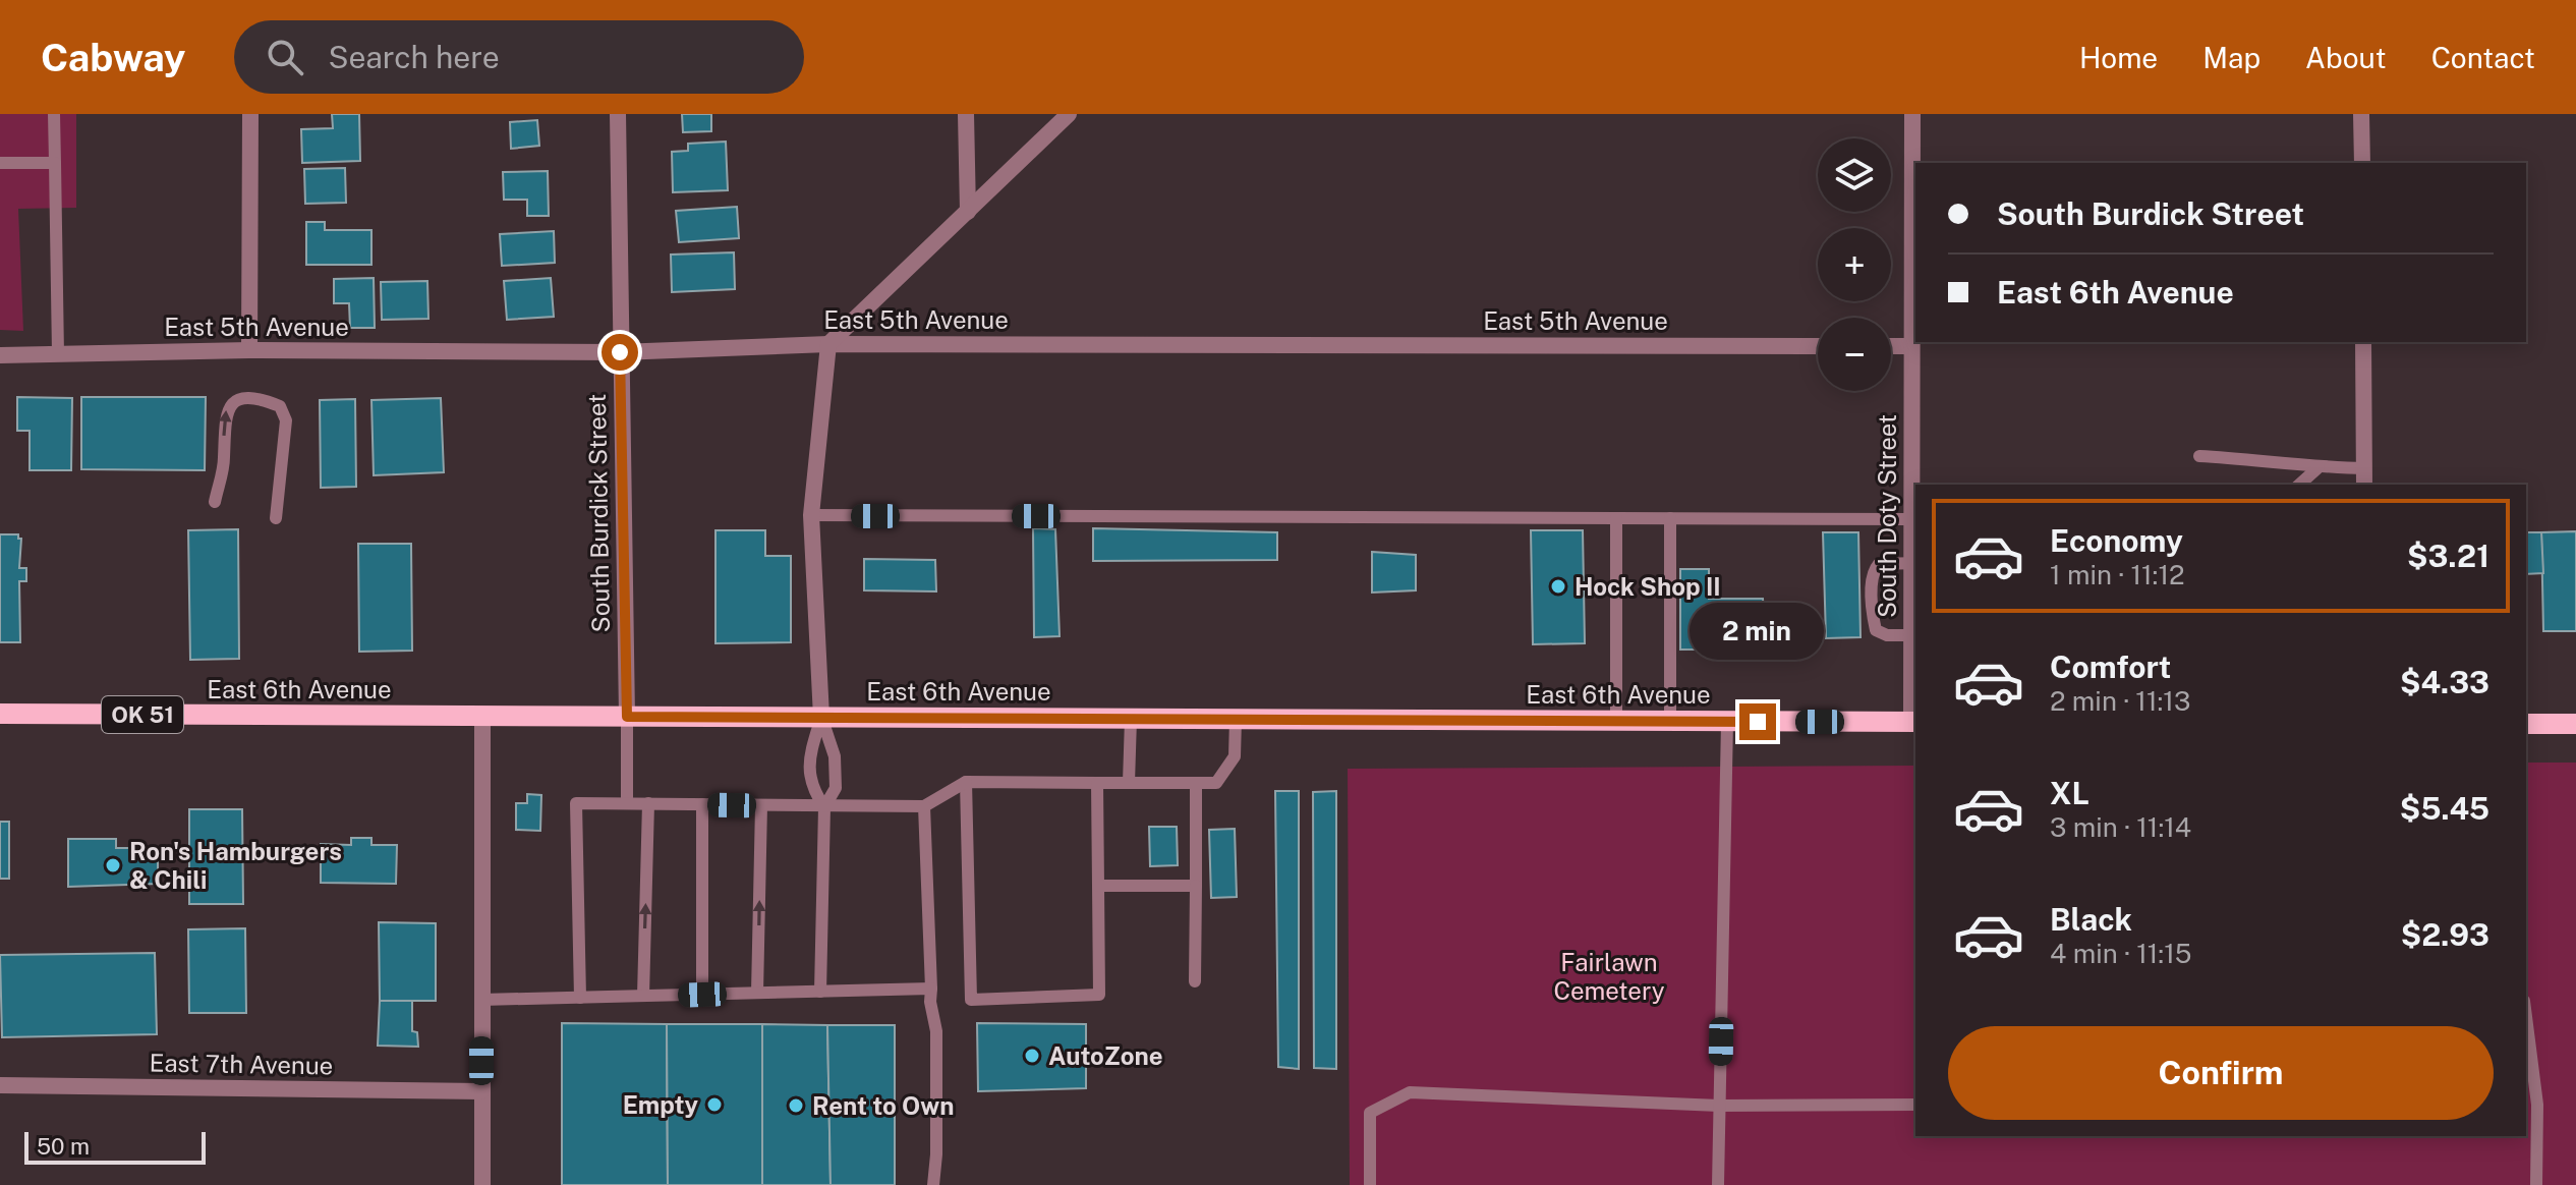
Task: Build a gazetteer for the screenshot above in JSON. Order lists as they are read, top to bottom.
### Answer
{
  "streets": {
    "main road": ["East 6th Avenue", "OK 51"],
    "street": [
      "East 5th Avenue",
      "South Burdick Street",
      "South Doty Street",
      "East 7th Avenue"
    ]
  },
  "crossings": [
    ["East 5th Avenue", "South Burdick Street"],
    ["South Burdick Street", "East 6th Avenue"],
    ["South Doty Street", "East 6th Avenue"]
  ],
  "parks": ["Fairlawn Cemetery"],
  "places": [
    "Hock Shop II",
    "Ron's Hamburgers & Chili",
    "AutoZone",
    "Empty",
    "Rent to Own"
  ],
  "scale_bar": "50 m",
  "page": {
    "header": "Cabway",
    "search": "Search here",
    "nav": [
      "Home",
      "Map",
      "About",
      "Contact"
    ],
    "map_buttons": ["+", "−"],
    "banner": ["South Burdick Street", "East 6th Avenue"],
    "list": [
      {
        "name": "Economy",
        "note": "1 min · 11:12",
        "value": "$3.21"
      },
      {
        "name": "Comfort",
        "note": "2 min · 11:13",
        "value": "$4.33"
      },
      {
        "name": "XL",
        "note": "3 min · 11:14",
        "value": "$5.45"
      },
      {
        "name": "Black",
        "note": "4 min · 11:15",
        "value": "$2.93"
      }
    ],
    "bubble": "2 min",
    "buttons": "Confirm",
    "scale": "50 m"
  }
}
